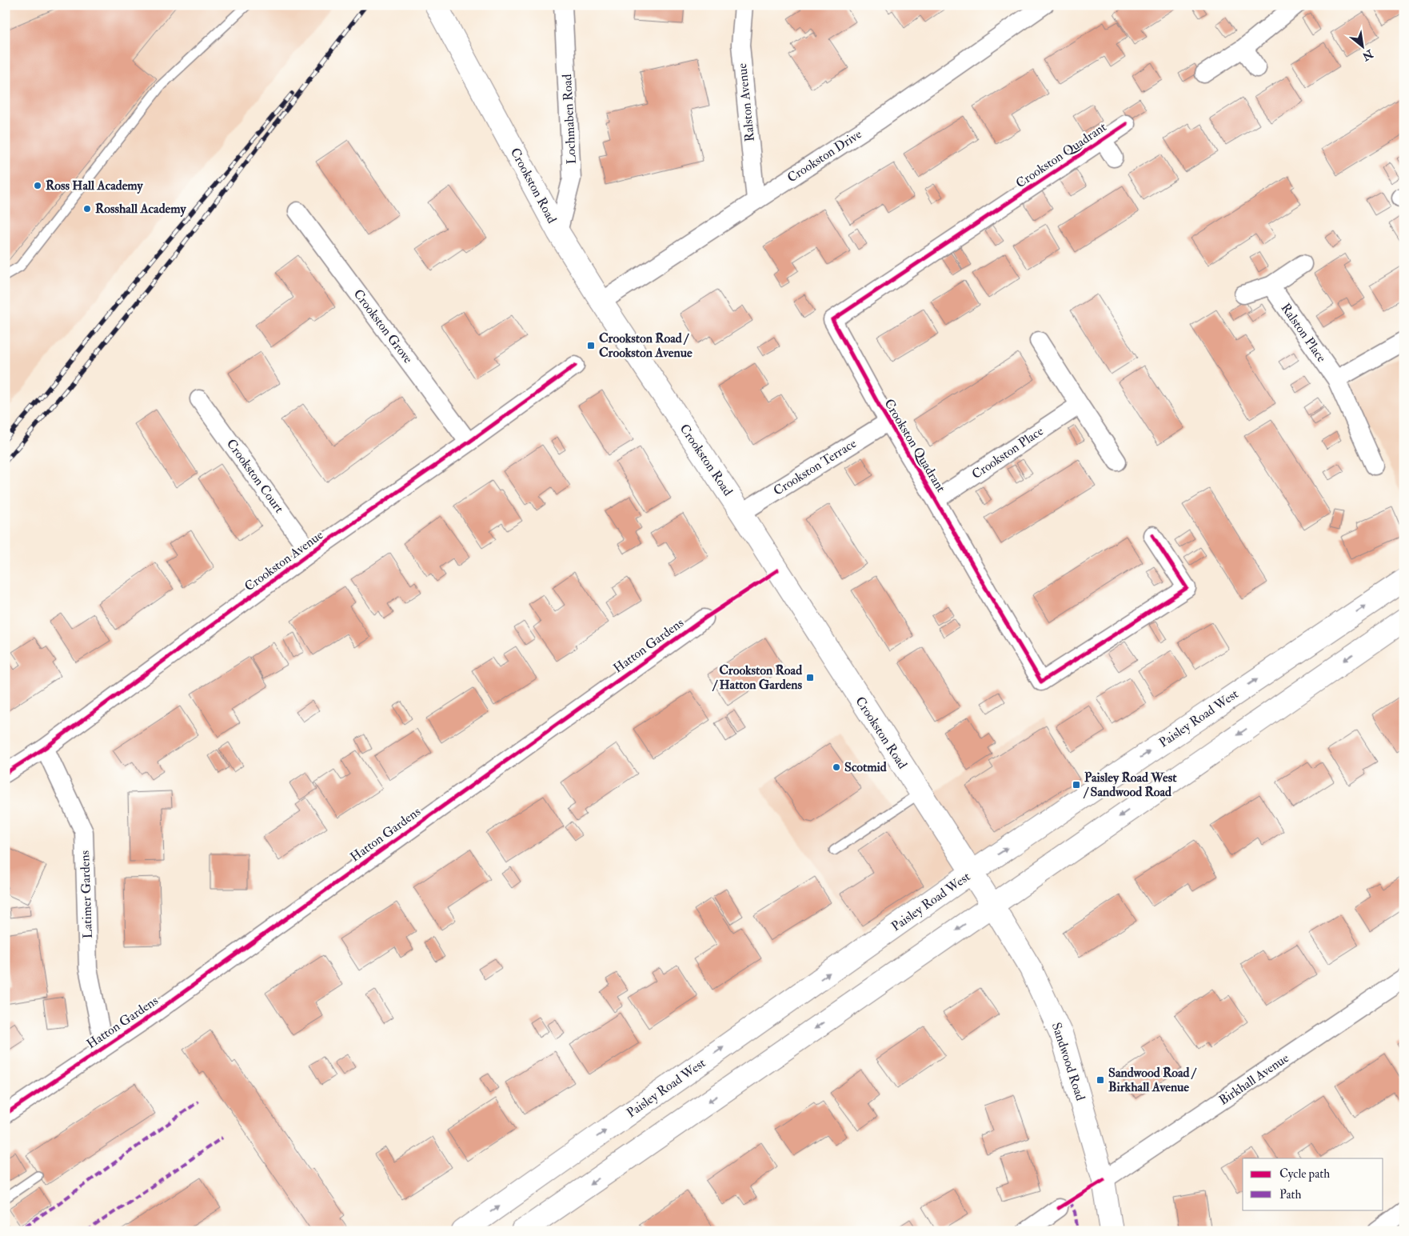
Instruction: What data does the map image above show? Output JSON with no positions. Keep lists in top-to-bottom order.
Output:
{
  "streets": {
    "main road": ["Crookston Road", "Paisley Road West", "Sandwood Road"],
    "street": [
      "Ralston Avenue",
      "Lochmaben Road",
      "Crookston Quadrant",
      "Crookston Drive",
      "Crookston Grove",
      "Ralston Place",
      "Crookston Place",
      "Crookston Terrace",
      "Crookston Court",
      "Crookston Avenue",
      "Hatton Gardens",
      "Latimer Gardens",
      "Birkhall Avenue"
    ]
  },
  "crossings": [
    ["Ralston Avenue", "Crookston Drive"],
    ["Lochmaben Road", "Crookston Road"],
    ["Crookston Quadrant", "Crookston Place"],
    ["Crookston Quadrant", "Crookston Terrace"],
    ["Crookston Drive", "Crookston Road"],
    ["Crookston Road", "Crookston Terrace"],
    ["Crookston Road", "Paisley Road West"],
    ["Crookston Road", "Sandwood Road"],
    ["Crookston Grove", "Crookston Avenue"],
    ["Crookston Court", "Crookston Avenue"],
    ["Crookston Avenue", "Latimer Gardens"],
    ["Hatton Gardens", "Latimer Gardens"],
    ["Sandwood Road", "Birkhall Avenue"]
  ],
  "places": {
    "other": ["Ross Hall Academy", "Rosshall Academy", "Scotmid"],
    "transit": [
      "Crookston Road / Crookston Avenue",
      "Crookston Road / Hatton Gardens",
      "Paisley Road West / Sandwood Road",
      "Sandwood Road / Birkhall Avenue"
    ]
  },
  "legend": ["Cycle path", "Path"],
  "north": "bottom right"
}
